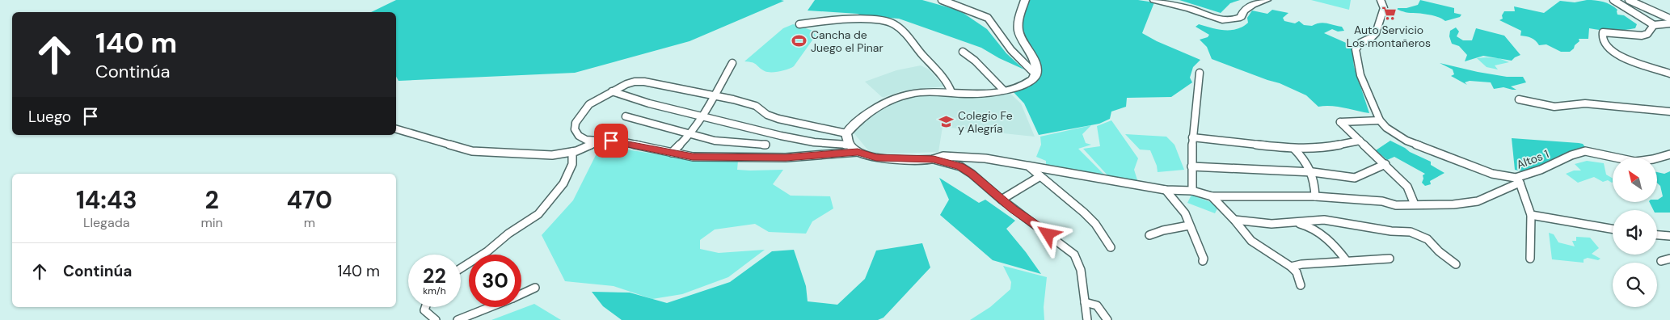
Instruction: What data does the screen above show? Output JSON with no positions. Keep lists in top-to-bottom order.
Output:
{
  "streets": {
    "street": ["Altos 1"]
  },
  "places": {
    "supermarket": ["Auto Servicio Los montañeros"],
    "sports": ["Cancha de Juego el Pinar"],
    "school or university": ["Colegio Fe y Alegría"]
  },
  "north": "top left",
  "page": {
    "turn": ["140 m", "Continúa"],
    "then": "Luego",
    "eta": [
      "14:43",
      "Llegada",
      "2",
      "min",
      "470",
      "m"
    ],
    "list": [
      {
        "name": "Continúa",
        "value": "140 m"
      }
    ],
    "speed": "22 km/h",
    "limit": "30"
  }
}
